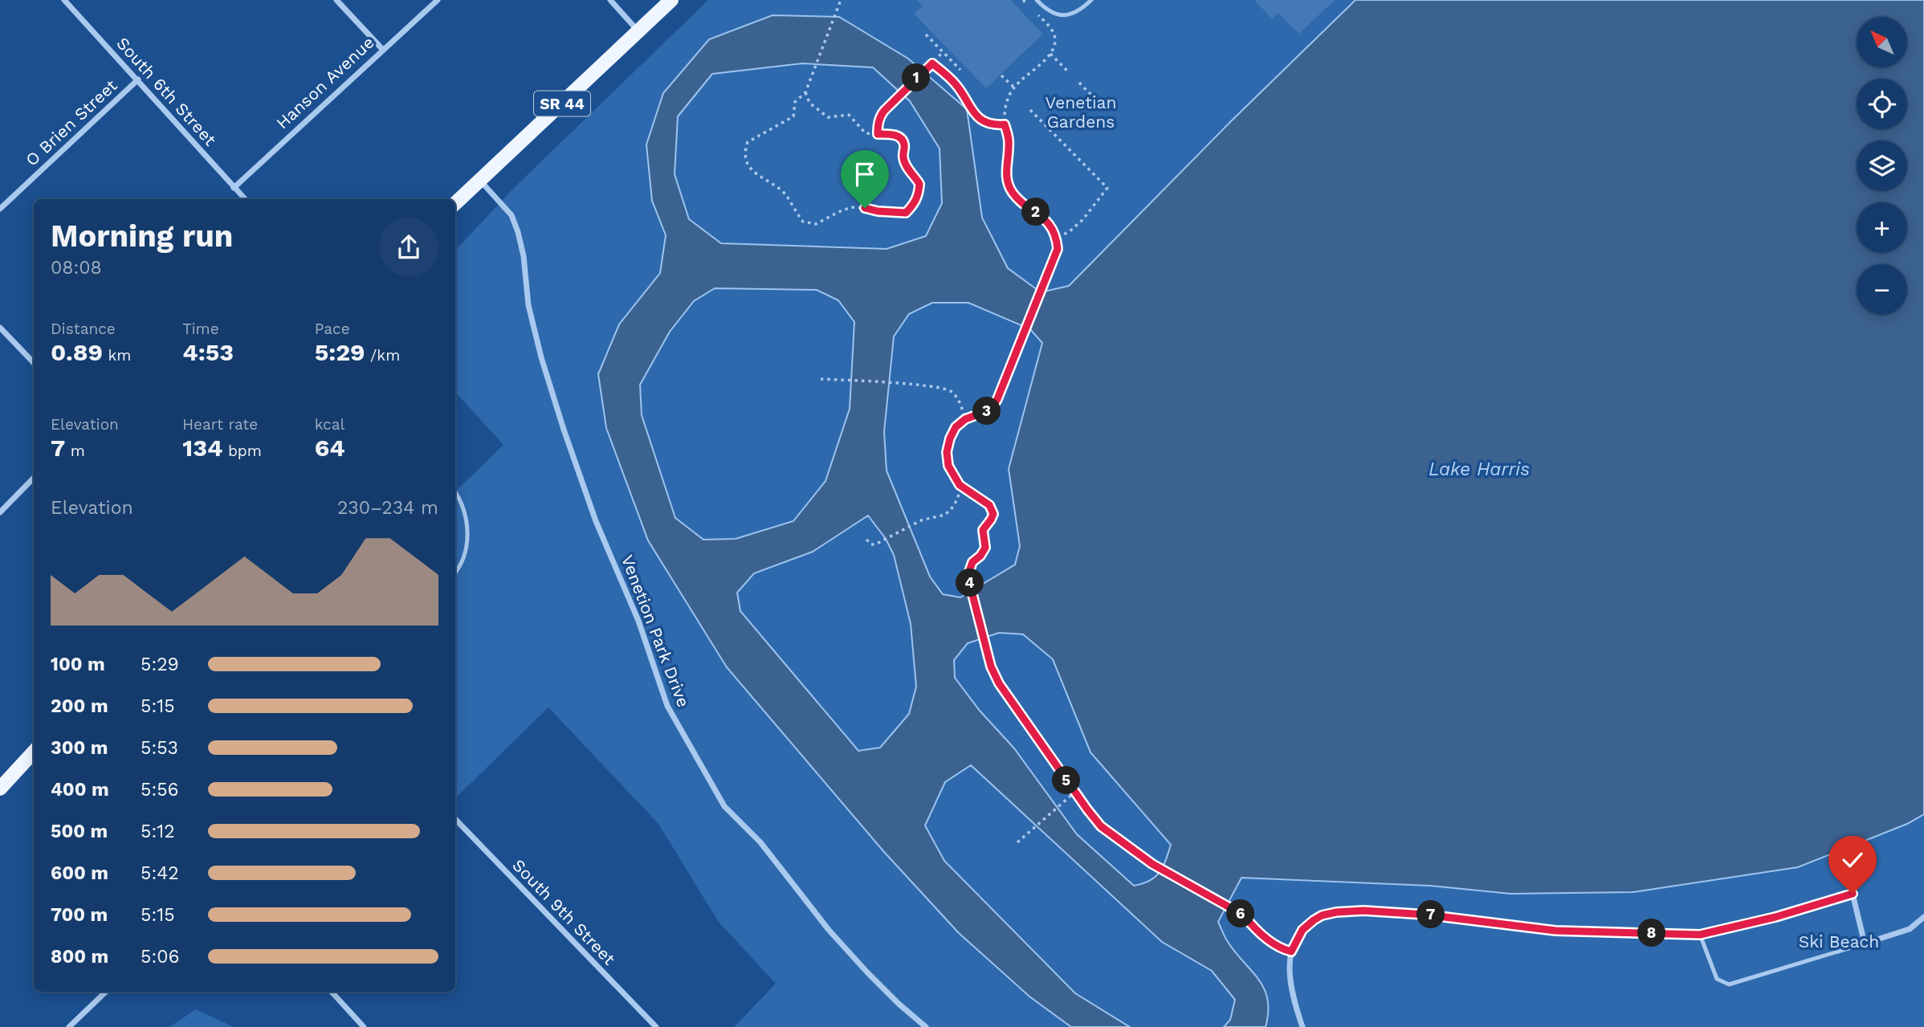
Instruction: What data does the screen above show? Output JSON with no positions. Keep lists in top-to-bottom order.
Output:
{
  "streets": {
    "main road": ["SR 44"],
    "street": [
      "Hanson Avenue",
      "South 6th Street",
      "O Brien Street",
      "Venetion Park Drive",
      "South 9th Street"
    ]
  },
  "crossings": [
    ["Hanson Avenue", "South 6th Street"],
    ["South 6th Street", "O Brien Street"],
    ["SR 44", "Venetion Park Drive"]
  ],
  "water": ["Lake Harris"],
  "parks": ["Venetian Gardens", "Ski Beach"],
  "north": "top left",
  "page": {
    "map_buttons": ["+", "−"],
    "pins": [
      "1",
      "2",
      "3",
      "4",
      "5",
      "6",
      "7",
      "8"
    ],
    "heading": ["Morning run", "08:08"],
    "stats": [
      ["Distance", "0.89 km"],
      ["Time", "4:53"],
      ["Pace", "5:29 /km"],
      ["Elevation", "7 m"],
      ["Heart rate", "134 bpm"],
      ["kcal", "64"]
    ],
    "chart": ["Elevation", "230–234 m"],
    "list": [
      {
        "name": "100 m",
        "note": "5:29"
      },
      {
        "name": "200 m",
        "note": "5:15"
      },
      {
        "name": "300 m",
        "note": "5:53"
      },
      {
        "name": "400 m",
        "note": "5:56"
      },
      {
        "name": "500 m",
        "note": "5:12"
      },
      {
        "name": "600 m",
        "note": "5:42"
      },
      {
        "name": "700 m",
        "note": "5:15"
      },
      {
        "name": "800 m",
        "note": "5:06"
      }
    ]
  }
}
